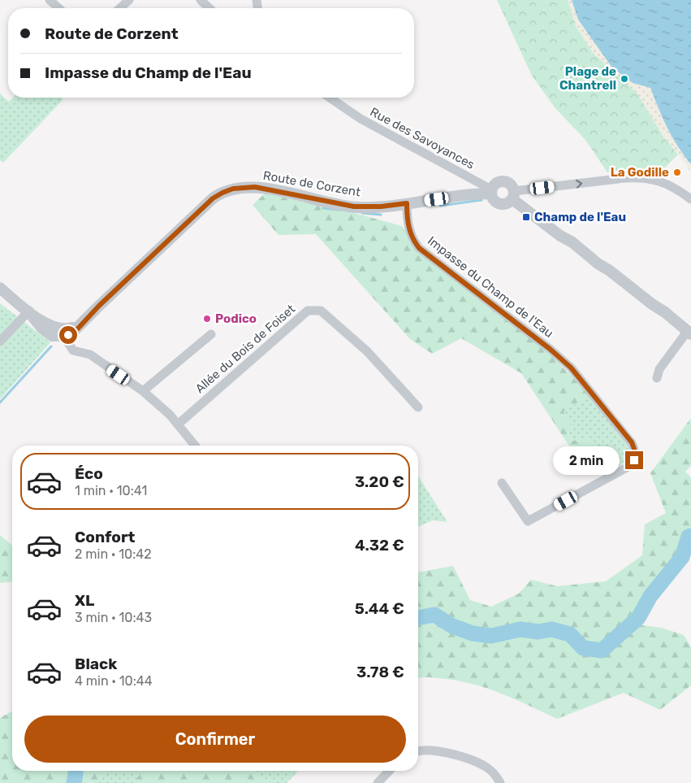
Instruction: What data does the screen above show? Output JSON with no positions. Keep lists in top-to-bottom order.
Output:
{
  "streets": {
    "street": [
      "Rue des Savoyances",
      "Route de Corzent",
      "Impasse du Champ de l'Eau",
      "Allée du Bois de Foiset"
    ]
  },
  "crossings": [
    ["Rue des Savoyances", "Route de Corzent"],
    ["Route de Corzent", "Impasse du Champ de l'Eau"]
  ],
  "places": {
    "other": ["Plage de Chantrell", "La Godille", "Podico"],
    "transit": ["Champ de l'Eau"]
  },
  "page": {
    "banner": ["Route de Corzent", "Impasse du Champ de l'Eau"],
    "bubble": "2 min",
    "list": [
      {
        "name": "Éco",
        "note": "1 min · 10:41",
        "value": "3.20 €"
      },
      {
        "name": "Confort",
        "note": "2 min · 10:42",
        "value": "4.32 €"
      },
      {
        "name": "XL",
        "note": "3 min · 10:43",
        "value": "5.44 €"
      },
      {
        "name": "Black",
        "note": "4 min · 10:44",
        "value": "3.78 €"
      }
    ],
    "buttons": "Confirmer"
  }
}
